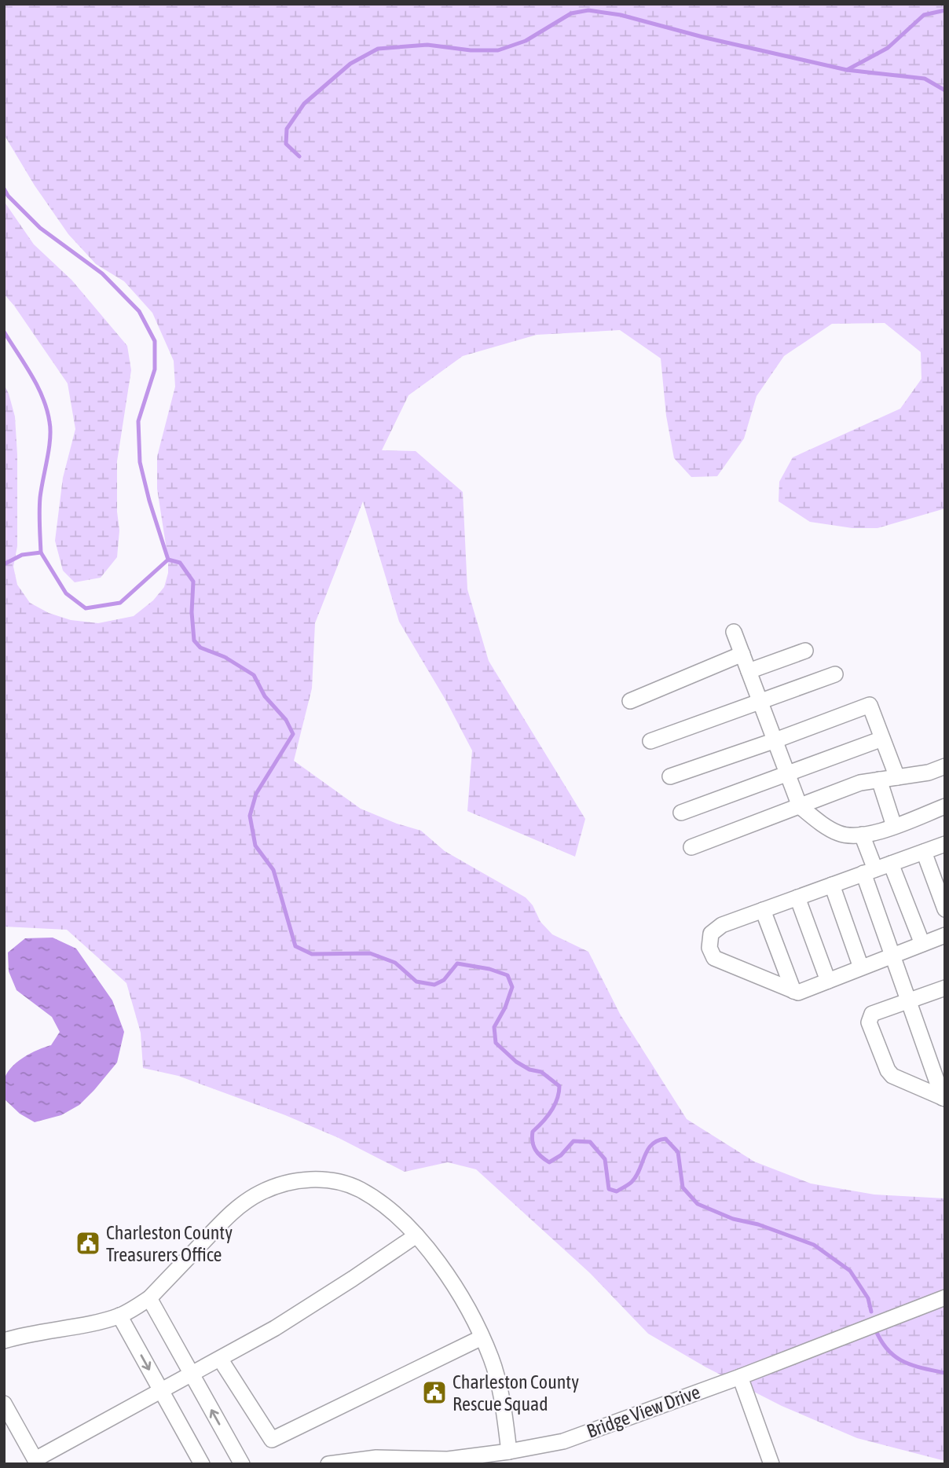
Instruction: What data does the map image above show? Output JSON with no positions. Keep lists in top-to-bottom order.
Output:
{
  "streets": {
    "street": ["Bridge View Drive"]
  },
  "places": {
    "public building": ["Charleston County Treasurers Office", "Charleston County Rescue Squad"]
  }
}
